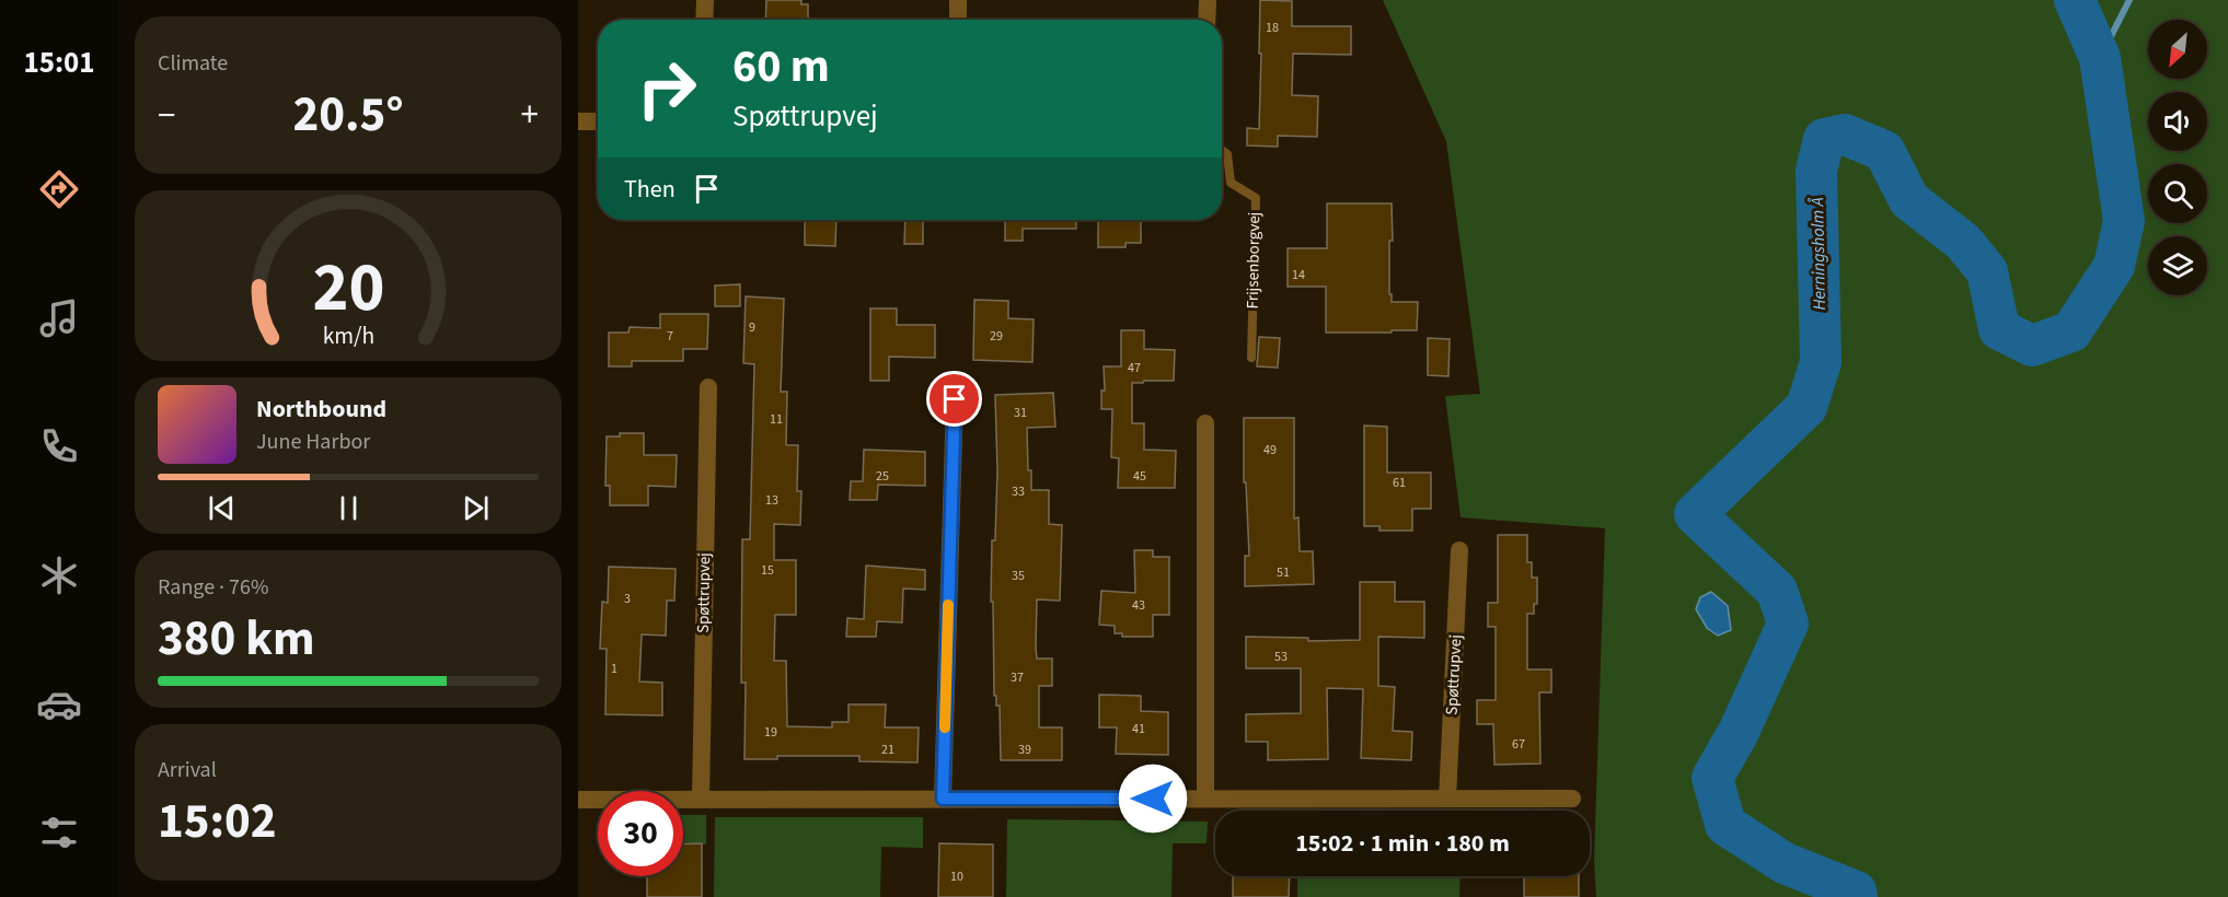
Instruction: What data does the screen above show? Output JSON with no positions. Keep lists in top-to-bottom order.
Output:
{
  "streets": {
    "street": ["Spøttrupvej"],
    "lane": ["Frijsenborgvej"]
  },
  "water": ["Herningsholm Å"],
  "house_numbers": [
    "18",
    "14",
    "9",
    "7",
    "29",
    "47",
    "31",
    "11",
    "49",
    "25",
    "45",
    "61",
    "33",
    "13",
    "15",
    "51",
    "35",
    "3",
    "43",
    "53",
    "1",
    "37",
    "41",
    "19",
    "67",
    "21",
    "39",
    "10"
  ],
  "north": "bottom left",
  "page": {
    "tabs": "15:01",
    "tile": [
      "Climate",
      ["Range · 76%", "380 km"],
      ["Arrival", "15:02"]
    ],
    "turn": ["60 m", "Spøttrupvej"],
    "heat": ["−", "20.5°", "+"],
    "then": "Then",
    "song": ["Northbound", "June Harbor"],
    "limit": "30",
    "trip": "15:02 · 1 min · 180 m",
    "gauge": ["20", "km/h"]
  }
}
